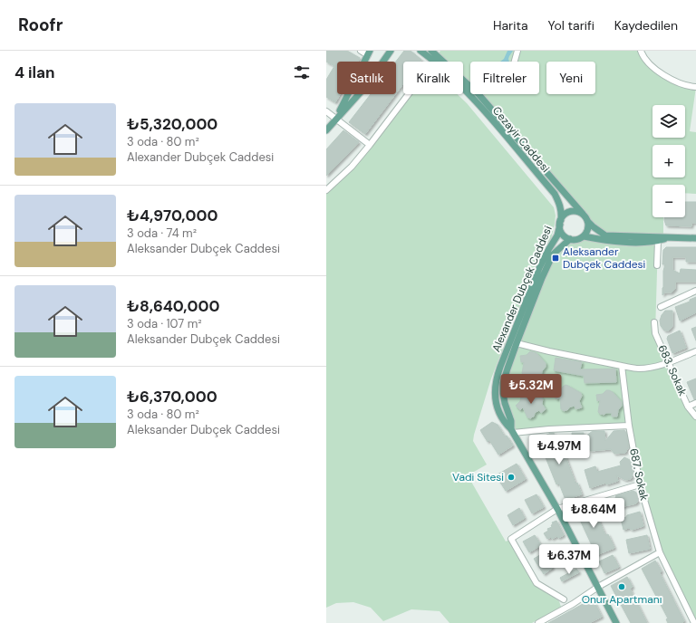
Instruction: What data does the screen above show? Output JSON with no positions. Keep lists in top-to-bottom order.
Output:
{
  "streets": {
    "main road": ["Cezayir Caddesi", "Alexander Dubçek Caddesi"],
    "street": ["683. Sokak", "687. Sokak"]
  },
  "crossings": [
    ["Cezayir Caddesi", "Alexander Dubçek Caddesi"]
  ],
  "places": {
    "transit": ["Aleksander Dubçek Caddesi"],
    "other": ["Vadi Sitesi", "Onur Apartmanı"]
  },
  "page": {
    "header": "Roofr",
    "nav": ["Harita", "Yol tarifi", "Kaydedilen"],
    "heading": "4 ilan",
    "chip": [
      "Satılık",
      "Kiralık",
      "Filtreler",
      "Yeni"
    ],
    "list": [
      {
        "name": "₺5,320,000",
        "note": "3 oda · 80 m² · Alexander Dubçek Caddesi"
      },
      {
        "name": "₺4,970,000",
        "note": "3 oda · 74 m² · Aleksander Dubçek Caddesi"
      },
      {
        "name": "₺8,640,000",
        "note": "3 oda · 107 m² · Aleksander Dubçek Caddesi"
      },
      {
        "name": "₺6,370,000",
        "note": "3 oda · 80 m² · Aleksander Dubçek Caddesi"
      }
    ],
    "map_buttons": ["+", "−"],
    "price": [
      "₺5.32M",
      "₺4.97M",
      "₺8.64M",
      "₺6.37M"
    ]
  }
}
